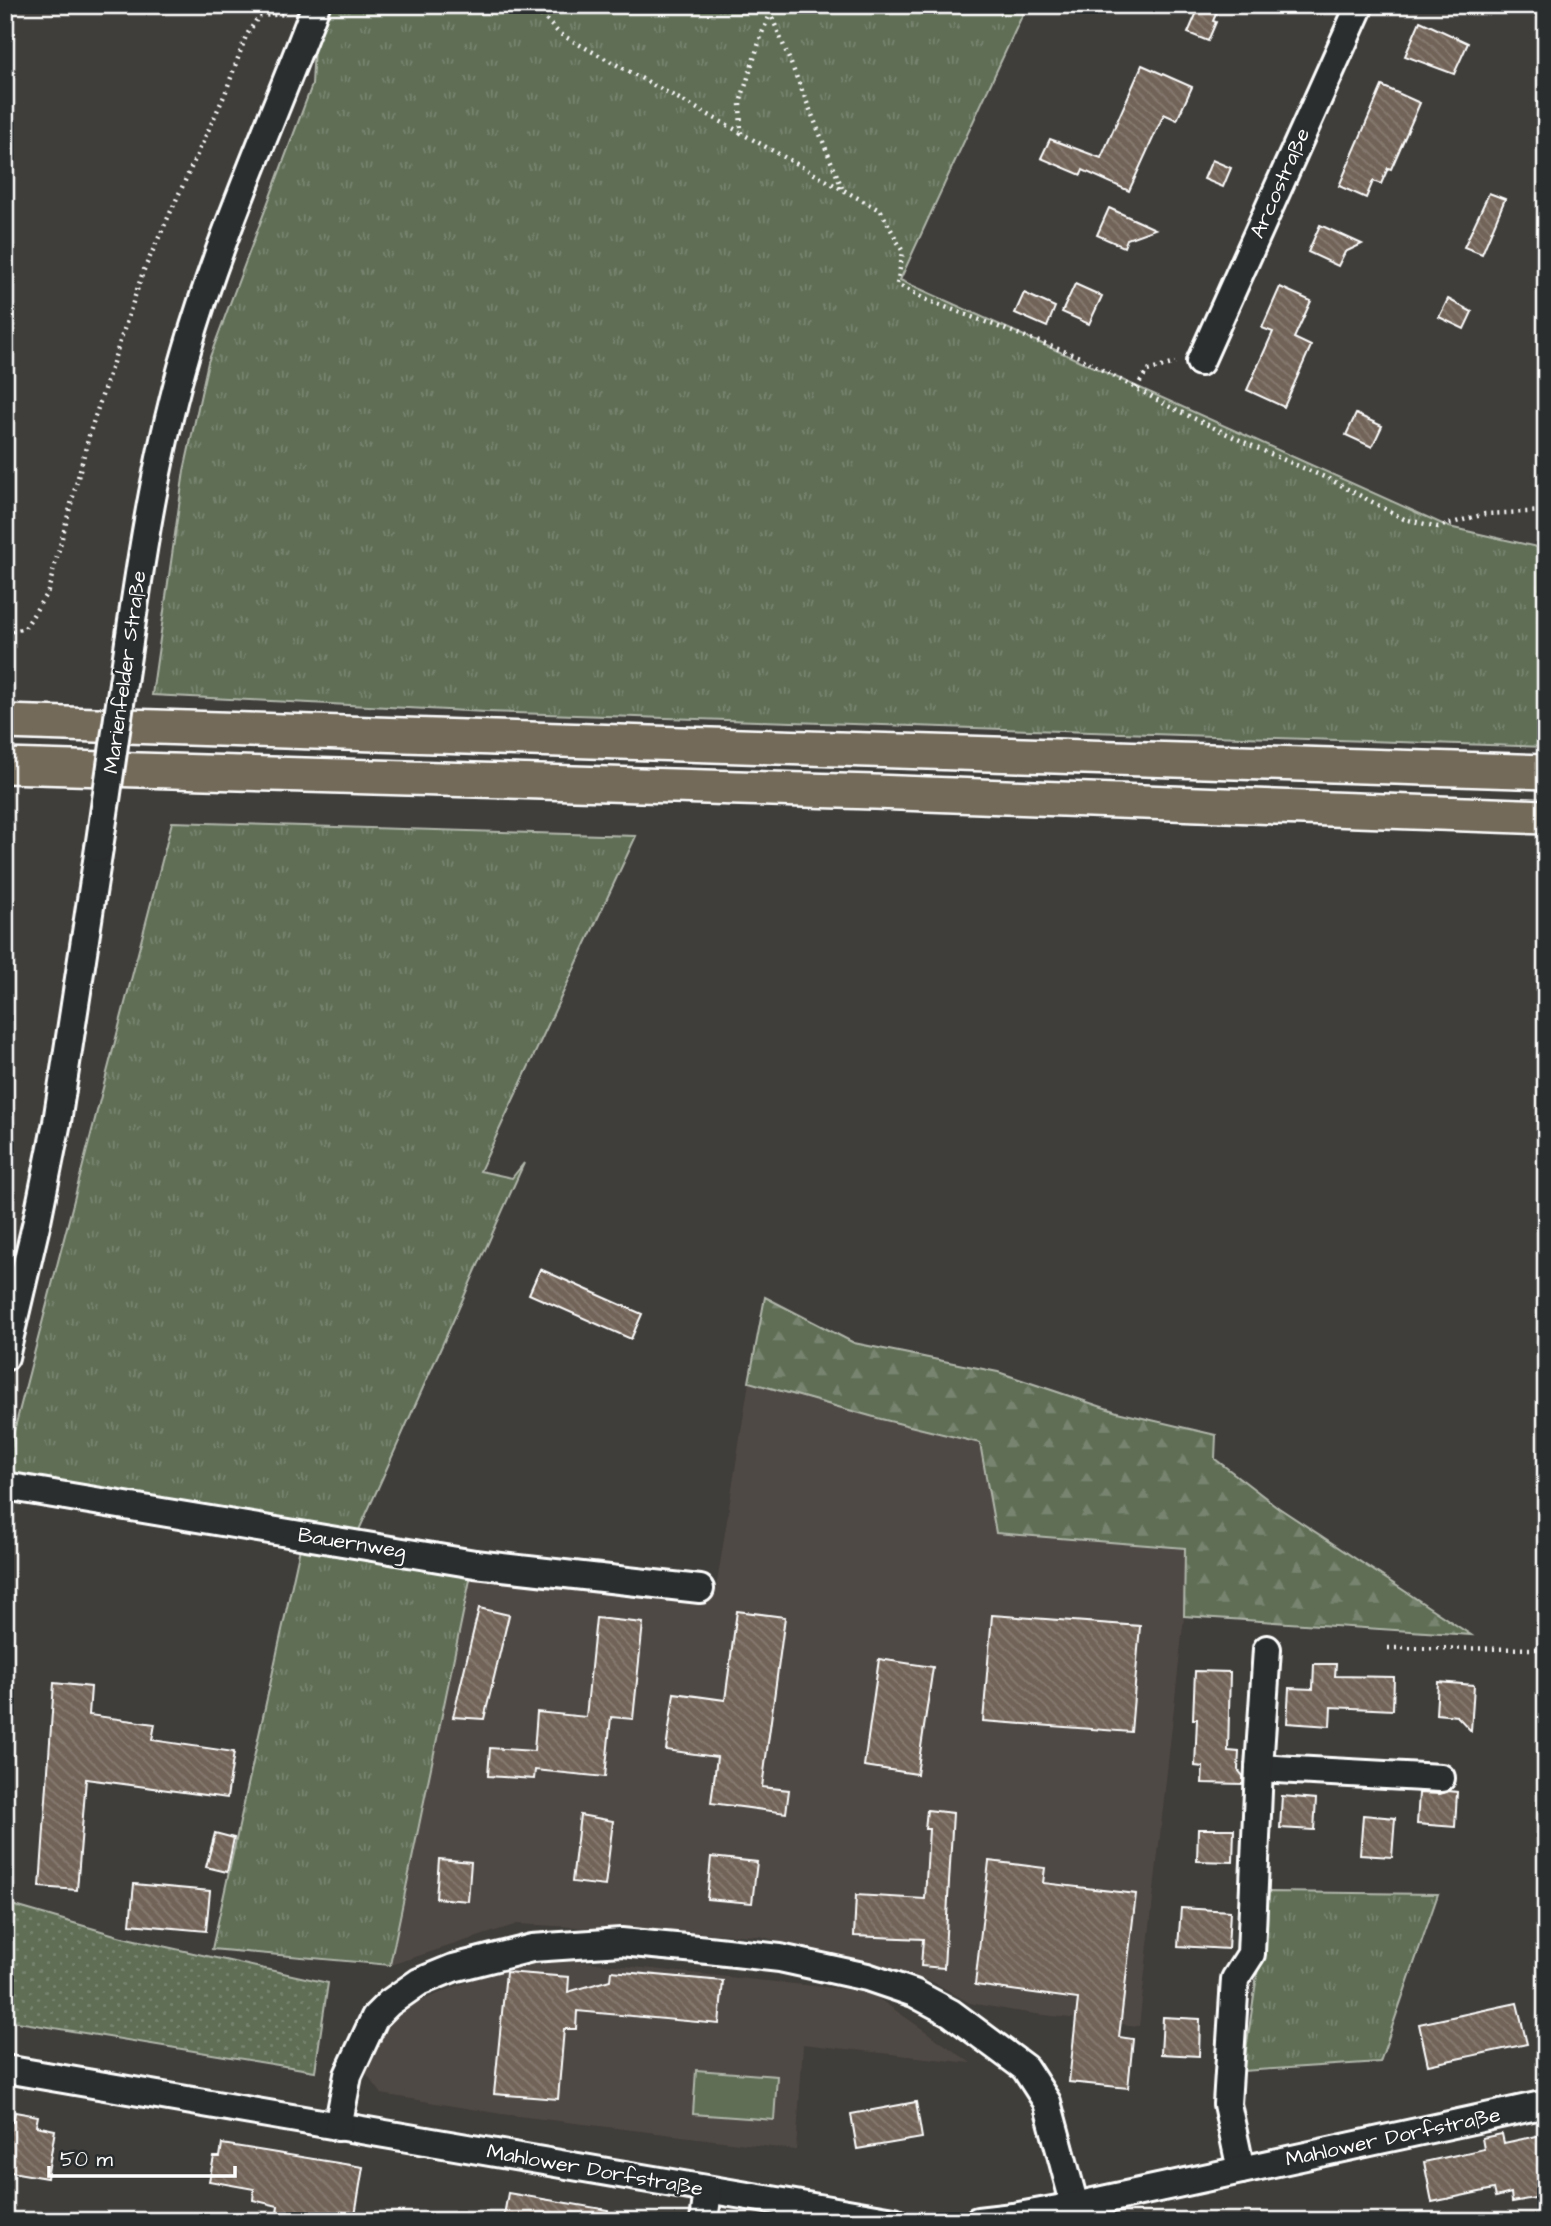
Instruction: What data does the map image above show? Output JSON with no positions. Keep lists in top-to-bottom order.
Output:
{
  "streets": {
    "street": [
      "Arcostraße",
      "Marienfelder Straße",
      "Bauernweg",
      "Mahlower Dorfstraße"
    ]
  },
  "scale_bar": "50 m"
}
